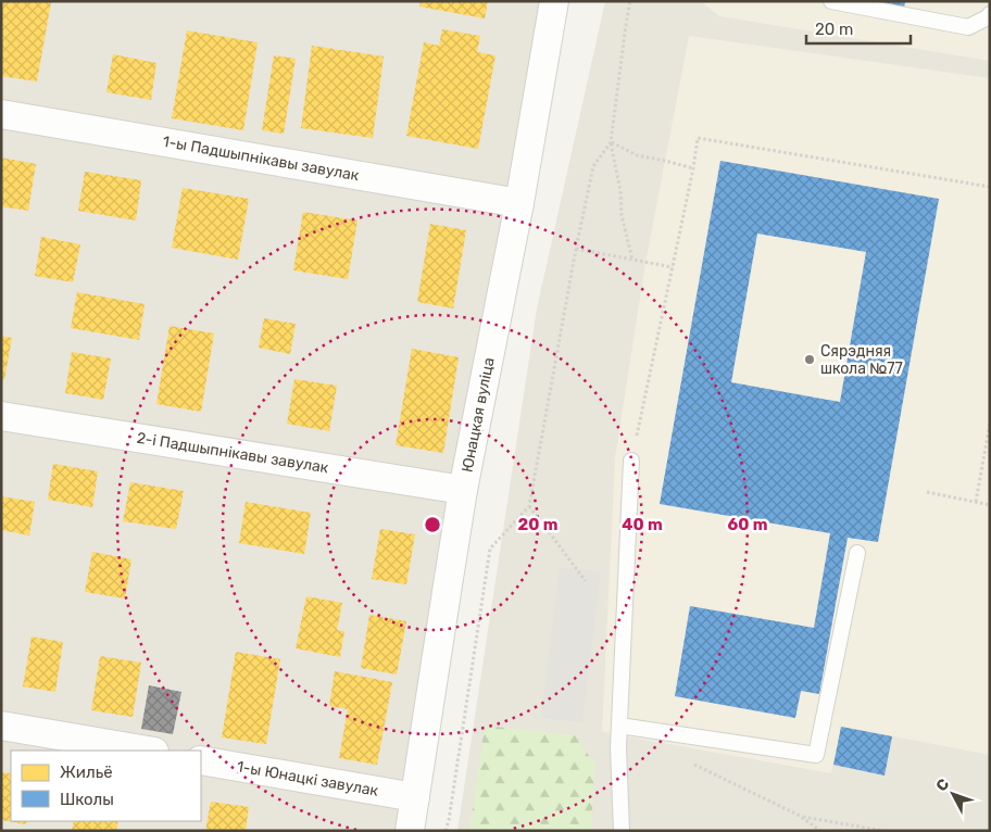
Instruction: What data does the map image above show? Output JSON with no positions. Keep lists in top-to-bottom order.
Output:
{
  "streets": {
    "street": [
      "1-ы Падшыпнікавы завулак",
      "Юнацкая вуліца",
      "2-і Падшыпнікавы завулак",
      "1-ы Юнацкі завулак"
    ]
  },
  "crossings": [
    ["1-ы Падшыпнікавы завулак", "Юнацкая вуліца"],
    ["Юнацкая вуліца", "2-і Падшыпнікавы завулак"],
    ["Юнацкая вуліца", "1-ы Юнацкі завулак"]
  ],
  "places": ["Сярэдняя школа №77"],
  "legend": ["Жильё", "Школы"],
  "scale_bar": "20 m",
  "north": "top left",
  "rings": ["20 m", "40 m", "60 m"]
}
